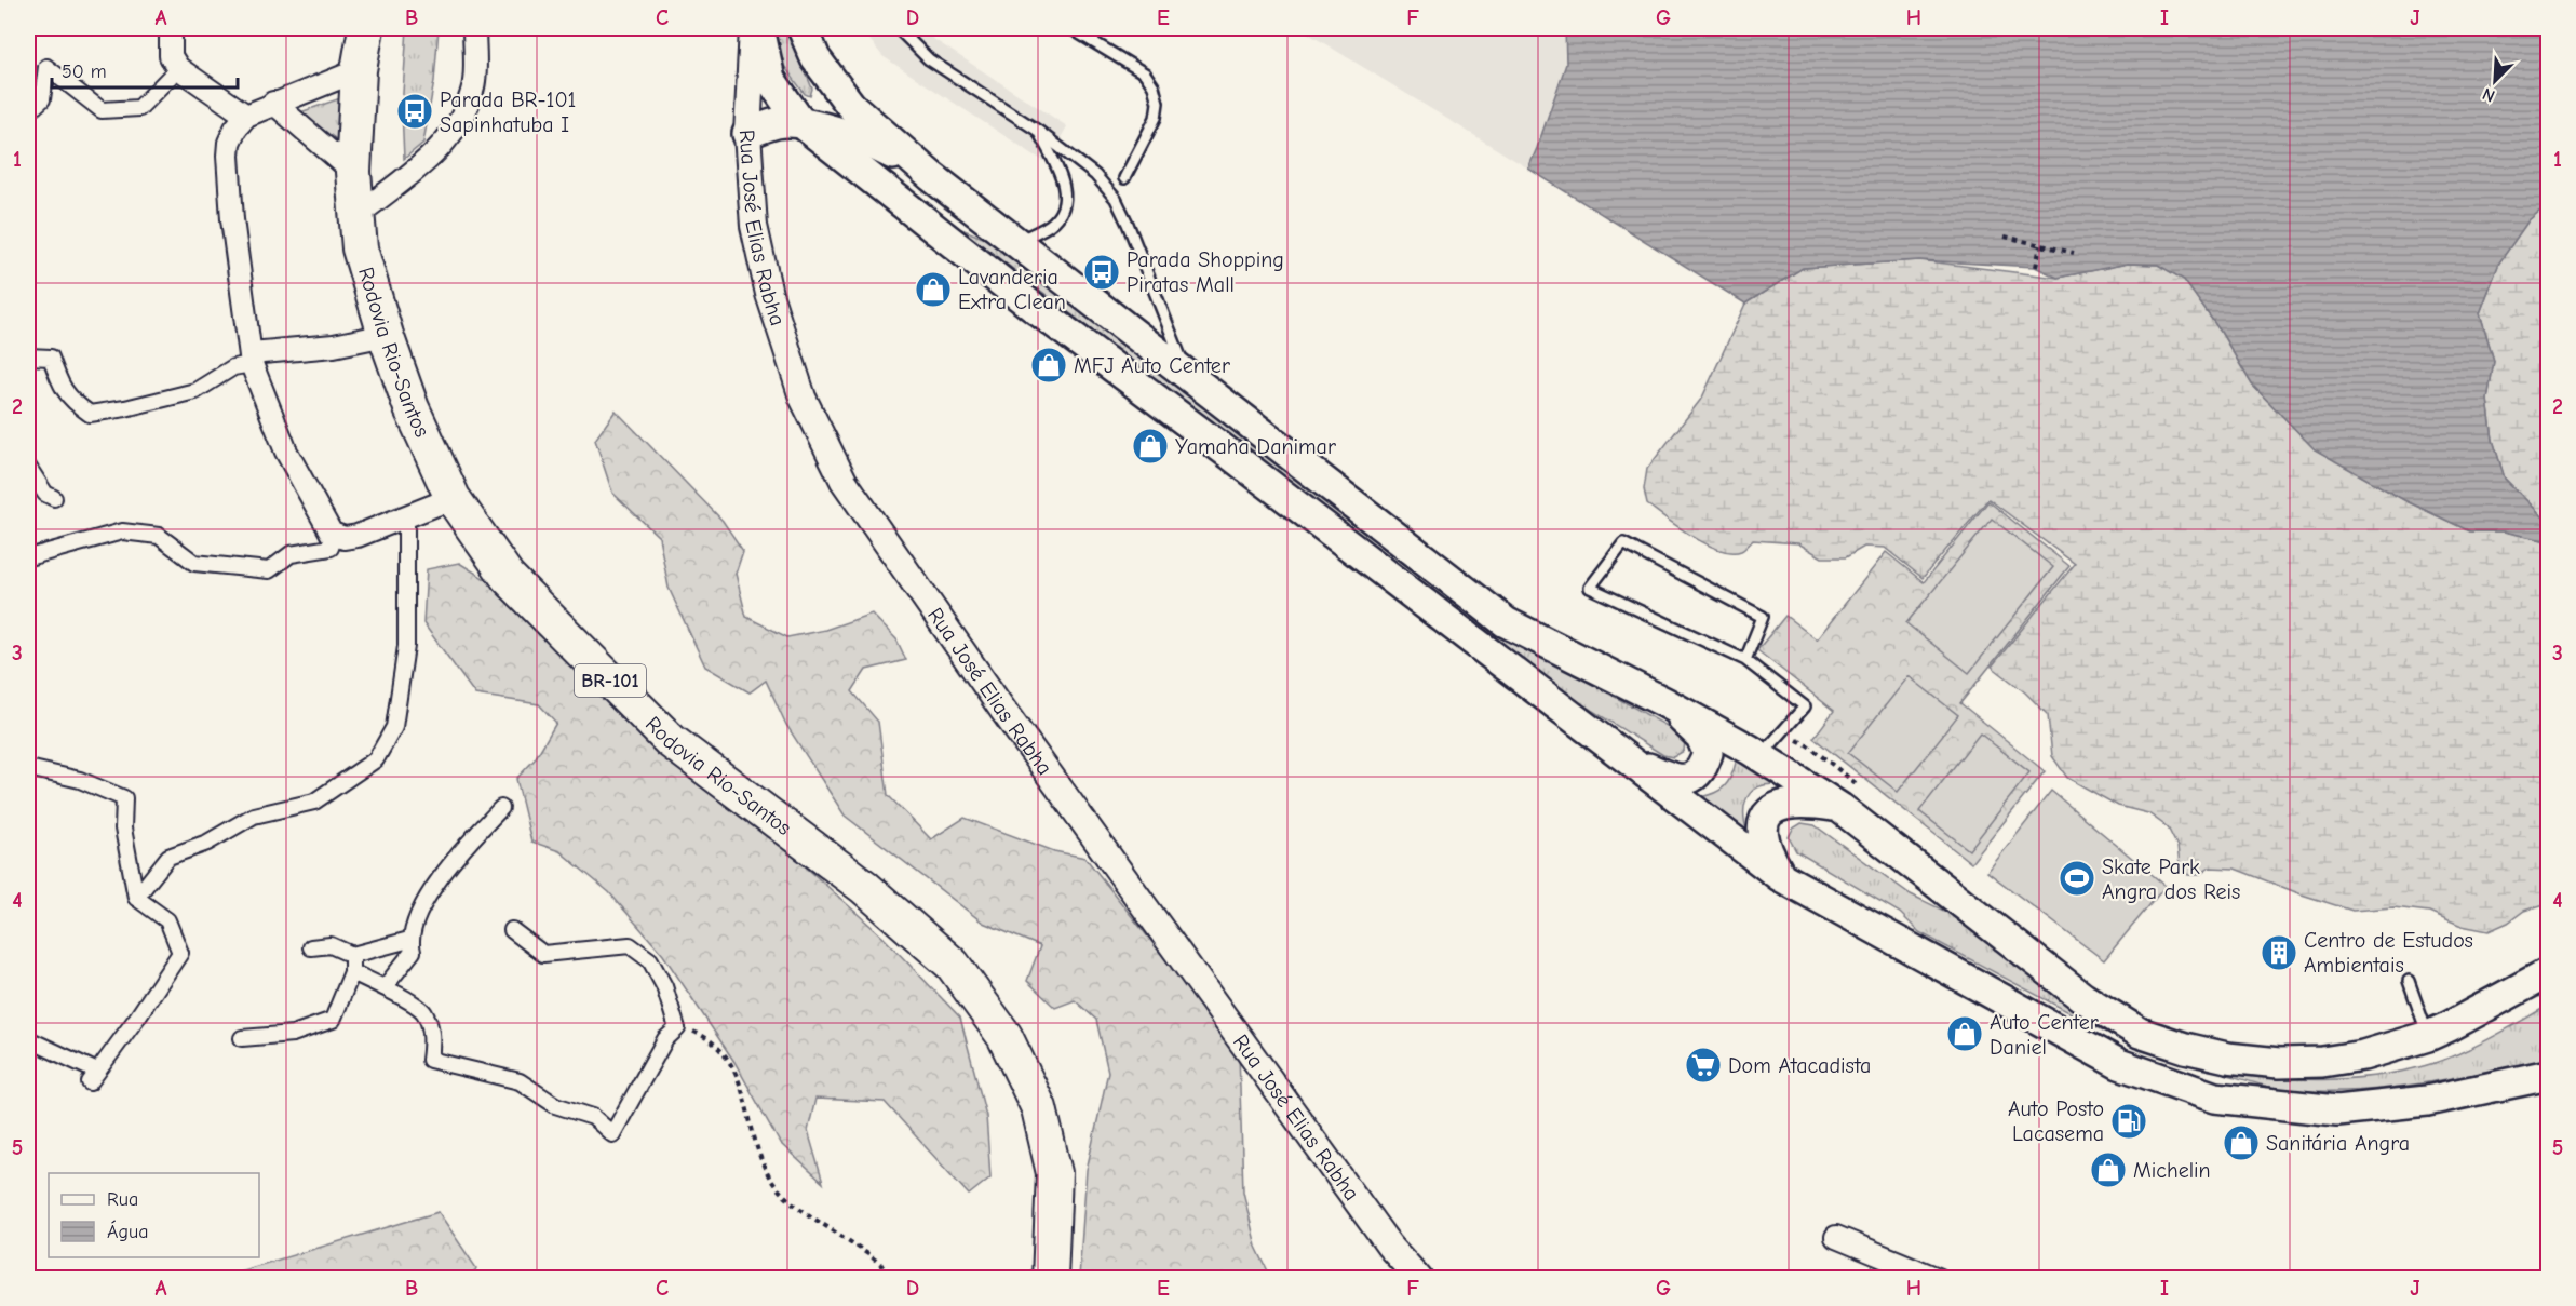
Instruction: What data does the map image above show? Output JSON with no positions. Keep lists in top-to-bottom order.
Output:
{
  "streets": {
    "highway": ["Rodovia Rio-Santos", "BR-101"],
    "street": ["Rua José Elias Rabha"]
  },
  "places": {
    "bus stop": ["Parada BR-101 Sapinhatuba I", "Parada Shopping Piratas Mall"],
    "shop": [
      "Lavanderia Extra Clean",
      "MFJ Auto Center",
      "Yamaha Danimar",
      "Auto Center Daniel",
      "Sanitária Angra",
      "Michelin"
    ],
    "sports": ["Skate Park Angra dos Reis"],
    "building": ["Centro de Estudos Ambientais"],
    "supermarket": ["Dom Atacadista"],
    "fuel station": ["Auto Posto Lacasema"]
  },
  "legend": ["Rua", "Água"],
  "scale_bar": "50 m",
  "north": "bottom left",
  "grid": {
    "columns": [
      "A",
      "B",
      "C",
      "D",
      "E",
      "F",
      "G",
      "H",
      "I",
      "J"
    ],
    "rows": [
      "1",
      "2",
      "3",
      "4",
      "5"
    ]
  }
}
